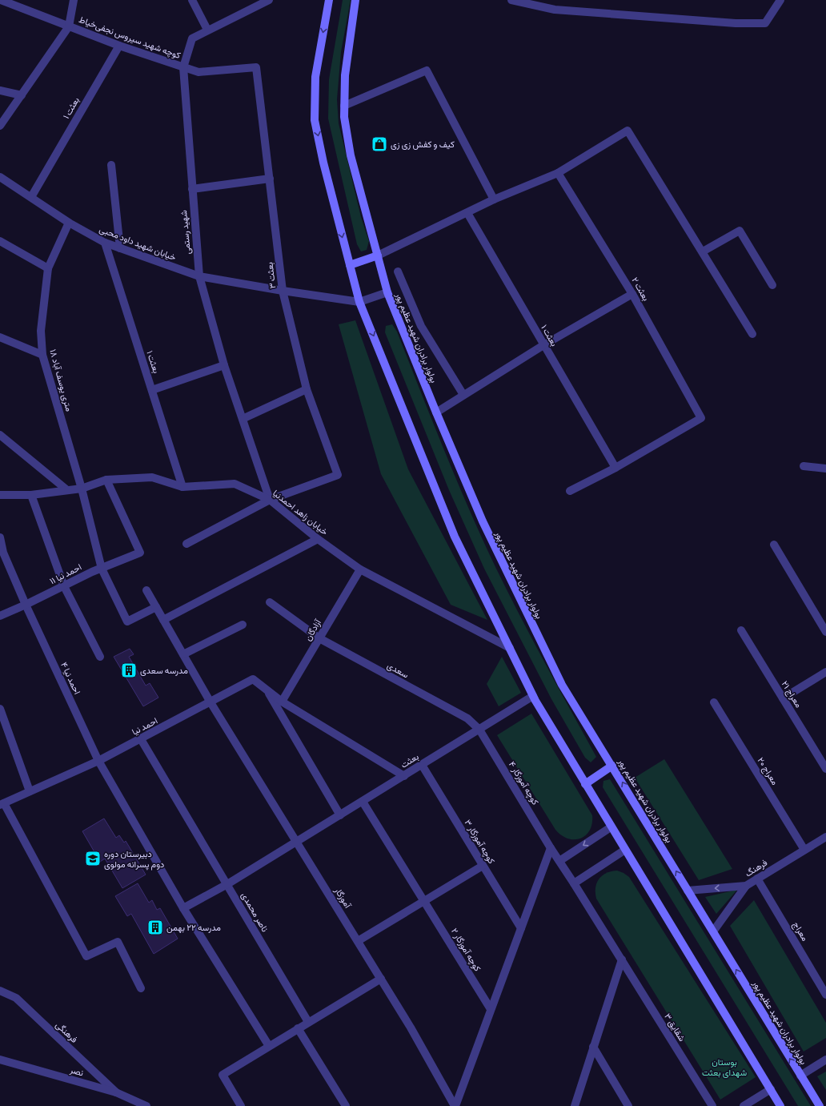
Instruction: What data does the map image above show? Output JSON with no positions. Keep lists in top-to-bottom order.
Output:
{
  "streets": {
    "main road": ["بولوار برادران شهید عظیم‌ پور"],
    "street": [
      "کوچه شهید سیروس نجفی‌خیاط",
      "بعثت ۱",
      "شهید رستمی",
      "خیابان شهید داود محبی",
      "بعثت ۳",
      "بعثت ۲",
      "۱۸ متری یوسف آباد",
      "خیابان زاهد احمدنیا",
      "احمد نیا ۱۱",
      "آزادگان",
      "سعدی",
      "احمد نیا ۴",
      "معراج ۲۱",
      "احمد نیا",
      "بعثت",
      "معراج ۲۰",
      "کوچه آموزگار ۴",
      "کوچه آموزگار ۳",
      "فرهنگ",
      "آموزگار",
      "ناصر محمدی",
      "معراج",
      "کوچه آموزگار ۲",
      "شقایق ۳",
      "فرهنگی",
      "نصر"
    ]
  },
  "crossings": [
    ["کوچه شهید سیروس نجفی‌خیاط", "بعثت ۱"],
    ["کوچه شهید سیروس نجفی‌خیاط", "شهید رستمی"],
    ["کوچه شهید سیروس نجفی‌خیاط", "بعثت ۳"],
    ["بعثت ۱", "خیابان شهید داود محبی"],
    ["بعثت ۱", "بعثت ۲"],
    ["بعثت ۱", "خیابان زاهد احمدنیا"],
    ["شهید رستمی", "خیابان شهید داود محبی"],
    ["شهید رستمی", "بعثت ۳"],
    ["شهید رستمی", "خیابان زاهد احمدنیا"],
    ["خیابان شهید داود محبی", "بعثت ۳"],
    ["خیابان شهید داود محبی", "۱۸ متری یوسف آباد"],
    ["بعثت ۳", "خیابان زاهد احمدنیا"],
    ["بولوار برادران شهید عظیم‌ پور", "فرهنگ"],
    ["۱۸ متری یوسف آباد", "خیابان زاهد احمدنیا"],
    ["۱۸ متری یوسف آباد", "احمد نیا ۱۱"],
    ["خیابان زاهد احمدنیا", "احمد نیا ۱۱"],
    ["خیابان زاهد احمدنیا", "آزادگان"],
    ["احمد نیا ۱۱", "احمد نیا ۴"],
    ["آزادگان", "سعدی"],
    ["سعدی", "بعثت"],
    ["سعدی", "کوچه آموزگار ۴"],
    ["احمد نیا ۴", "احمد نیا"],
    ["احمد نیا ۴", "بعثت"],
    ["احمد نیا", "آموزگار"],
    ["احمد نیا", "ناصر محمدی"],
    ["بعثت", "کوچه آموزگار ۴"],
    ["بعثت", "کوچه آموزگار ۳"],
    ["بعثت", "آموزگار"],
    ["بعثت", "ناصر محمدی"],
    ["بعثت", "کوچه آموزگار ۲"],
    ["معراج ۲۰", "فرهنگ"],
    ["کوچه آموزگار ۴", "آموزگار"],
    ["کوچه آموزگار ۴", "شقایق ۳"],
    ["کوچه آموزگار ۳", "آموزگار"],
    ["فرهنگ", "معراج"],
    ["آموزگار", "کوچه آموزگار ۲"],
    ["فرهنگی", "نصر"]
  ],
  "one_way": ["فرهنگ"],
  "parks": ["بوستان شهدای بعثت"],
  "places": {
    "shop": ["کیف و کفش زی زی"],
    "building": ["مدرسه سعدی", "مدرسه ۲۲ بهمن"],
    "school or university": ["دبیرستان دوره دوم پسرانه مولوی"]
  }
}
